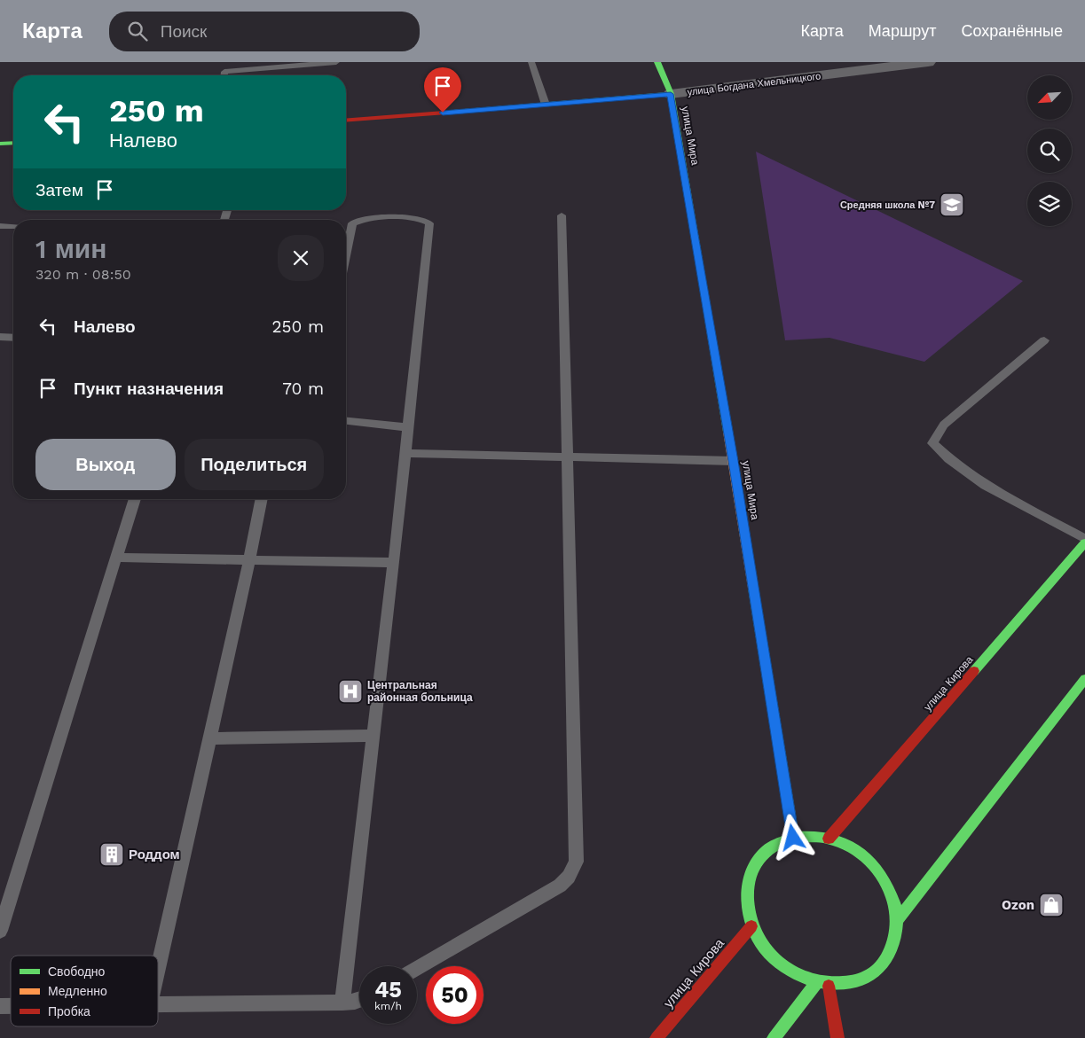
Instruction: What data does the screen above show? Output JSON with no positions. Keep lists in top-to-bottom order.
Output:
{
  "streets": {
    "main road": ["улица Богдана Хмельницкого", "улица Мира", "улица Кирова"]
  },
  "crossings": [
    ["улица Богдана Хмельницкого", "улица Мира"],
    ["улица Мира", "улица Кирова"]
  ],
  "places": {
    "school or university": ["Средняя школа №7"],
    "hospital": ["Центральная районная больница"],
    "building": ["Роддом"],
    "shop": ["Ozon"]
  },
  "legend": ["Свободно", "Медленно", "Пробка"],
  "north": "bottom left",
  "page": {
    "header": "Карта",
    "search": "Поиск",
    "nav": ["Карта", "Маршрут", "Сохранённые"],
    "turn": ["250 m", "Налево"],
    "then": "Затем",
    "heading": ["1 мин", "320 m · 08:50"],
    "list": [
      {
        "name": "Налево",
        "value": "250 m"
      },
      {
        "name": "Пункт назначения",
        "value": "70 m"
      }
    ],
    "buttons": ["Выход", "Поделиться"],
    "speed": "45 km/h",
    "limit": "50"
  }
}
